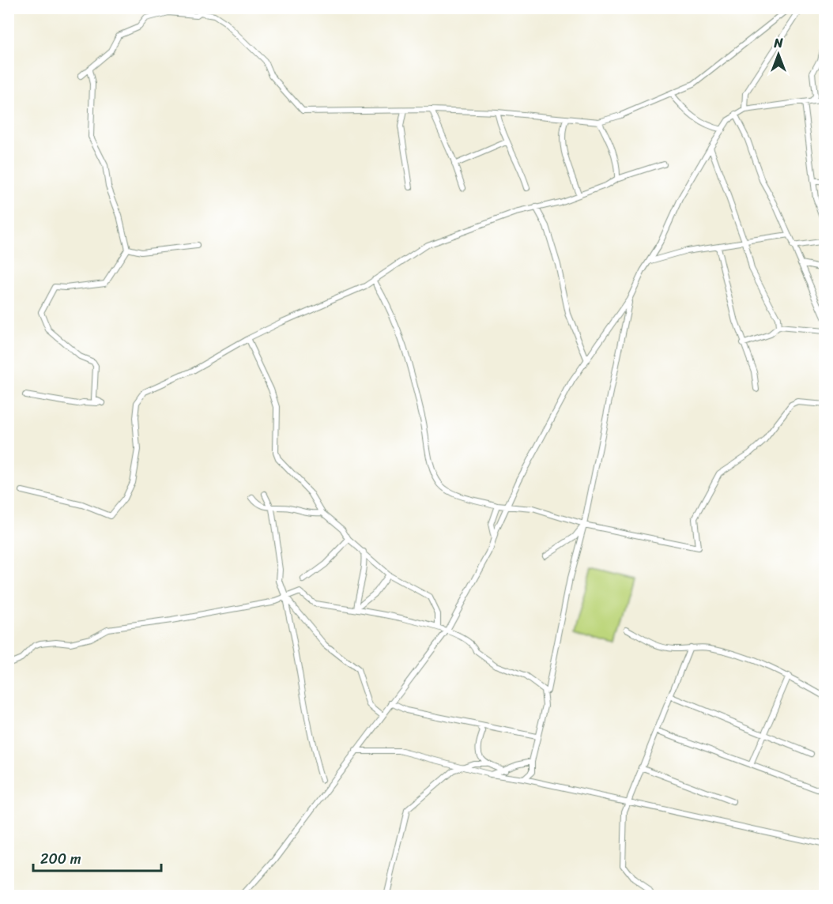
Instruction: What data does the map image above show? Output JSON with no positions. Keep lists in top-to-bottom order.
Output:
{
  "scale_bar": "200 m",
  "north": "top"
}
